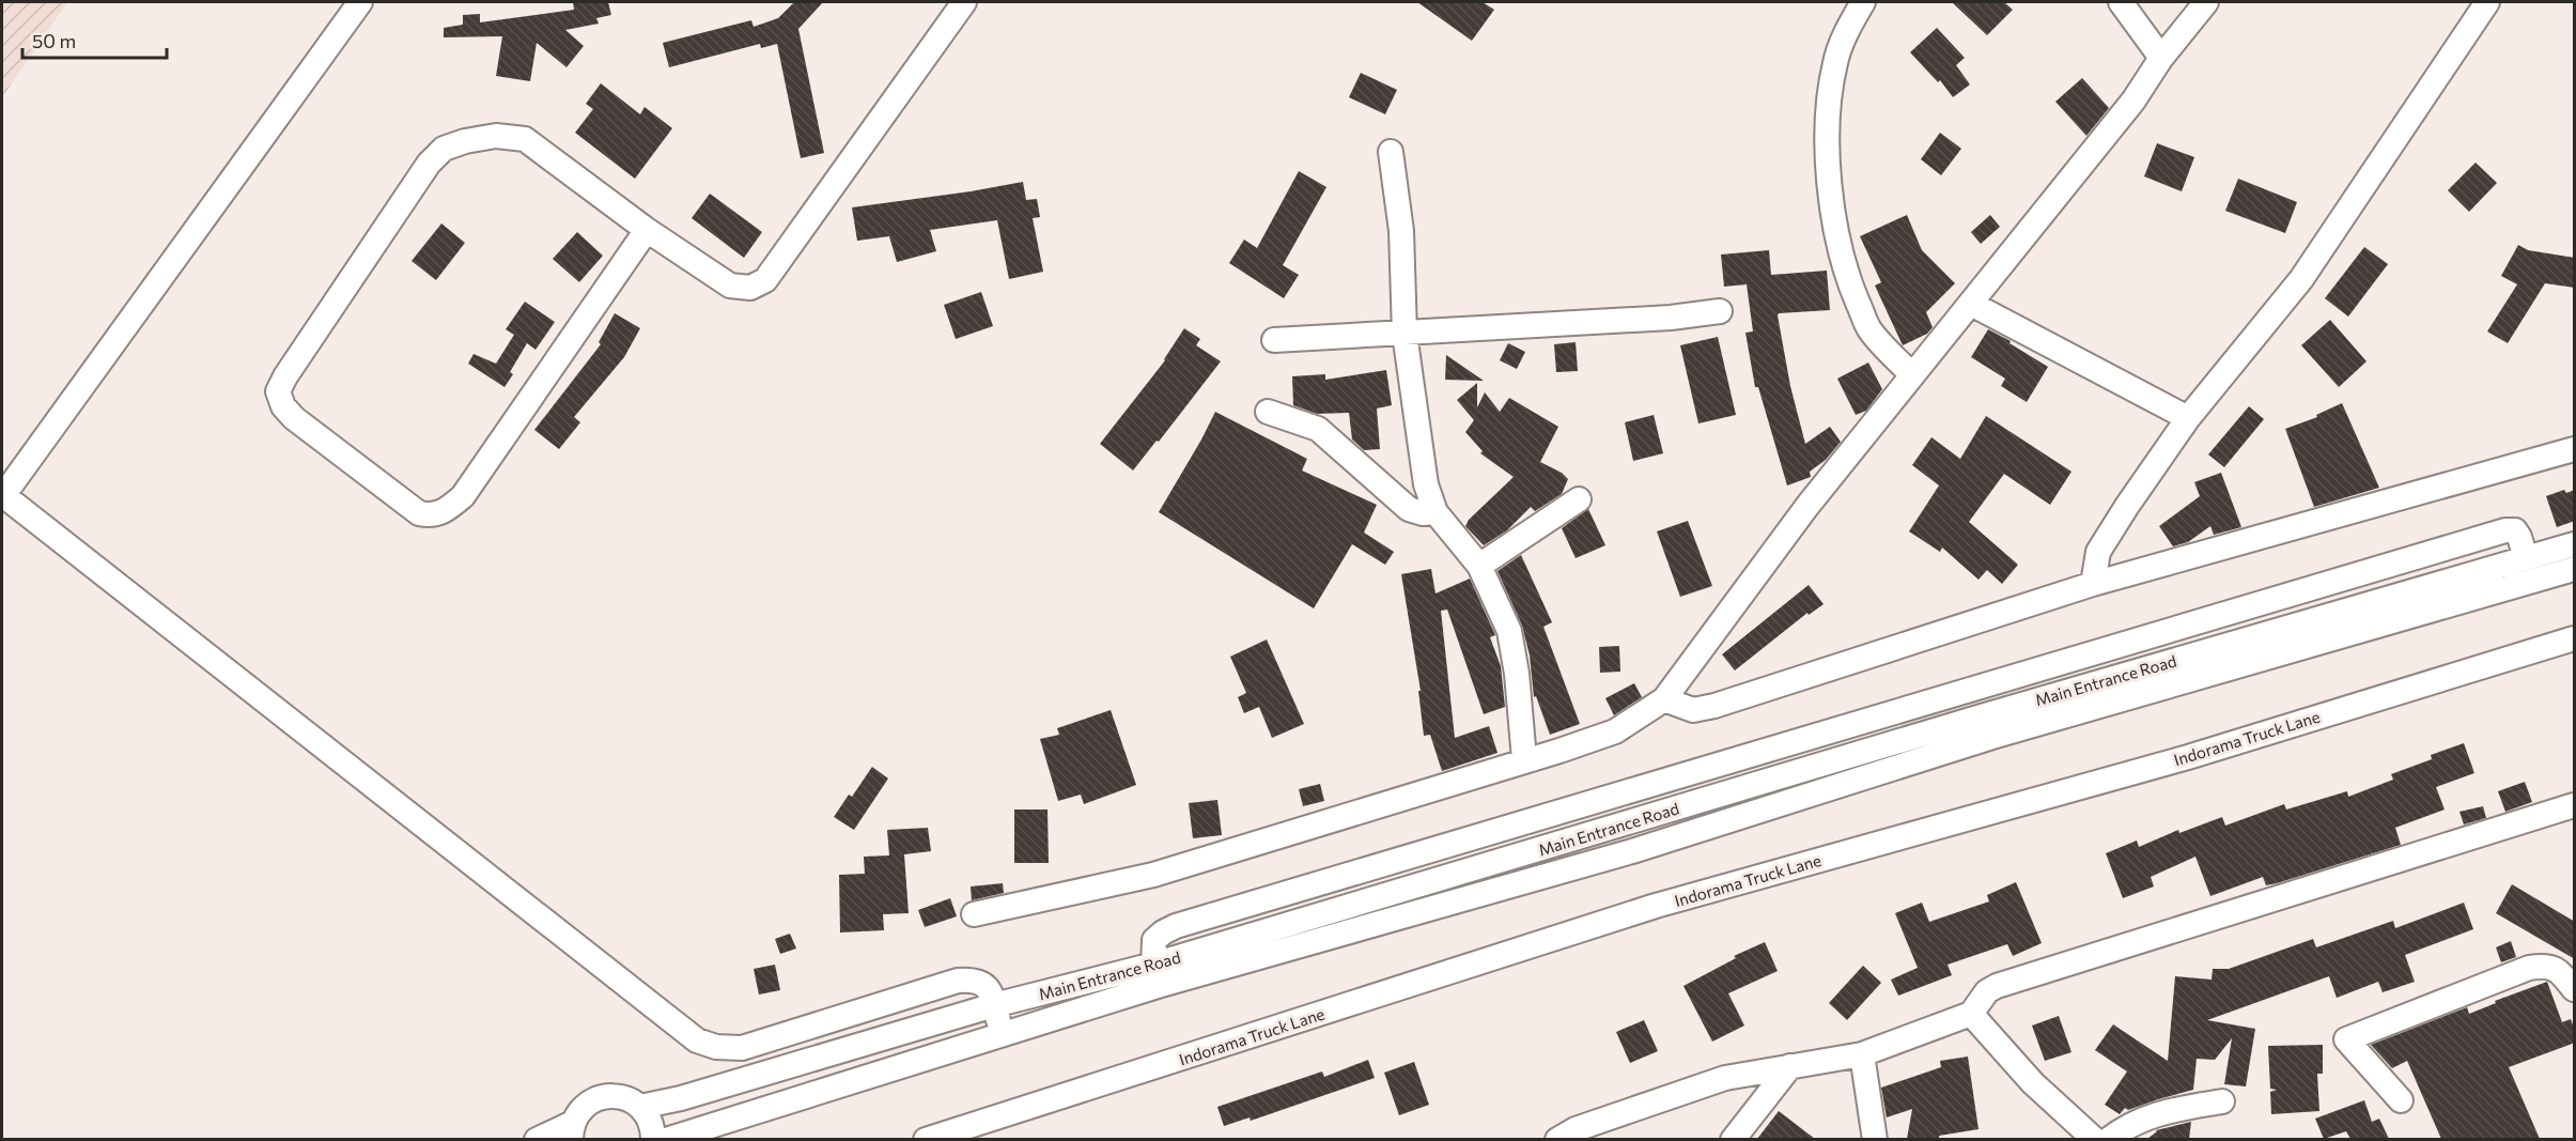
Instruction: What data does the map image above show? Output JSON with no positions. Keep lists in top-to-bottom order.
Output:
{
  "streets": {
    "street": ["Main Entrance Road", "Indorama Truck Lane"]
  },
  "scale_bar": "50 m"
}
